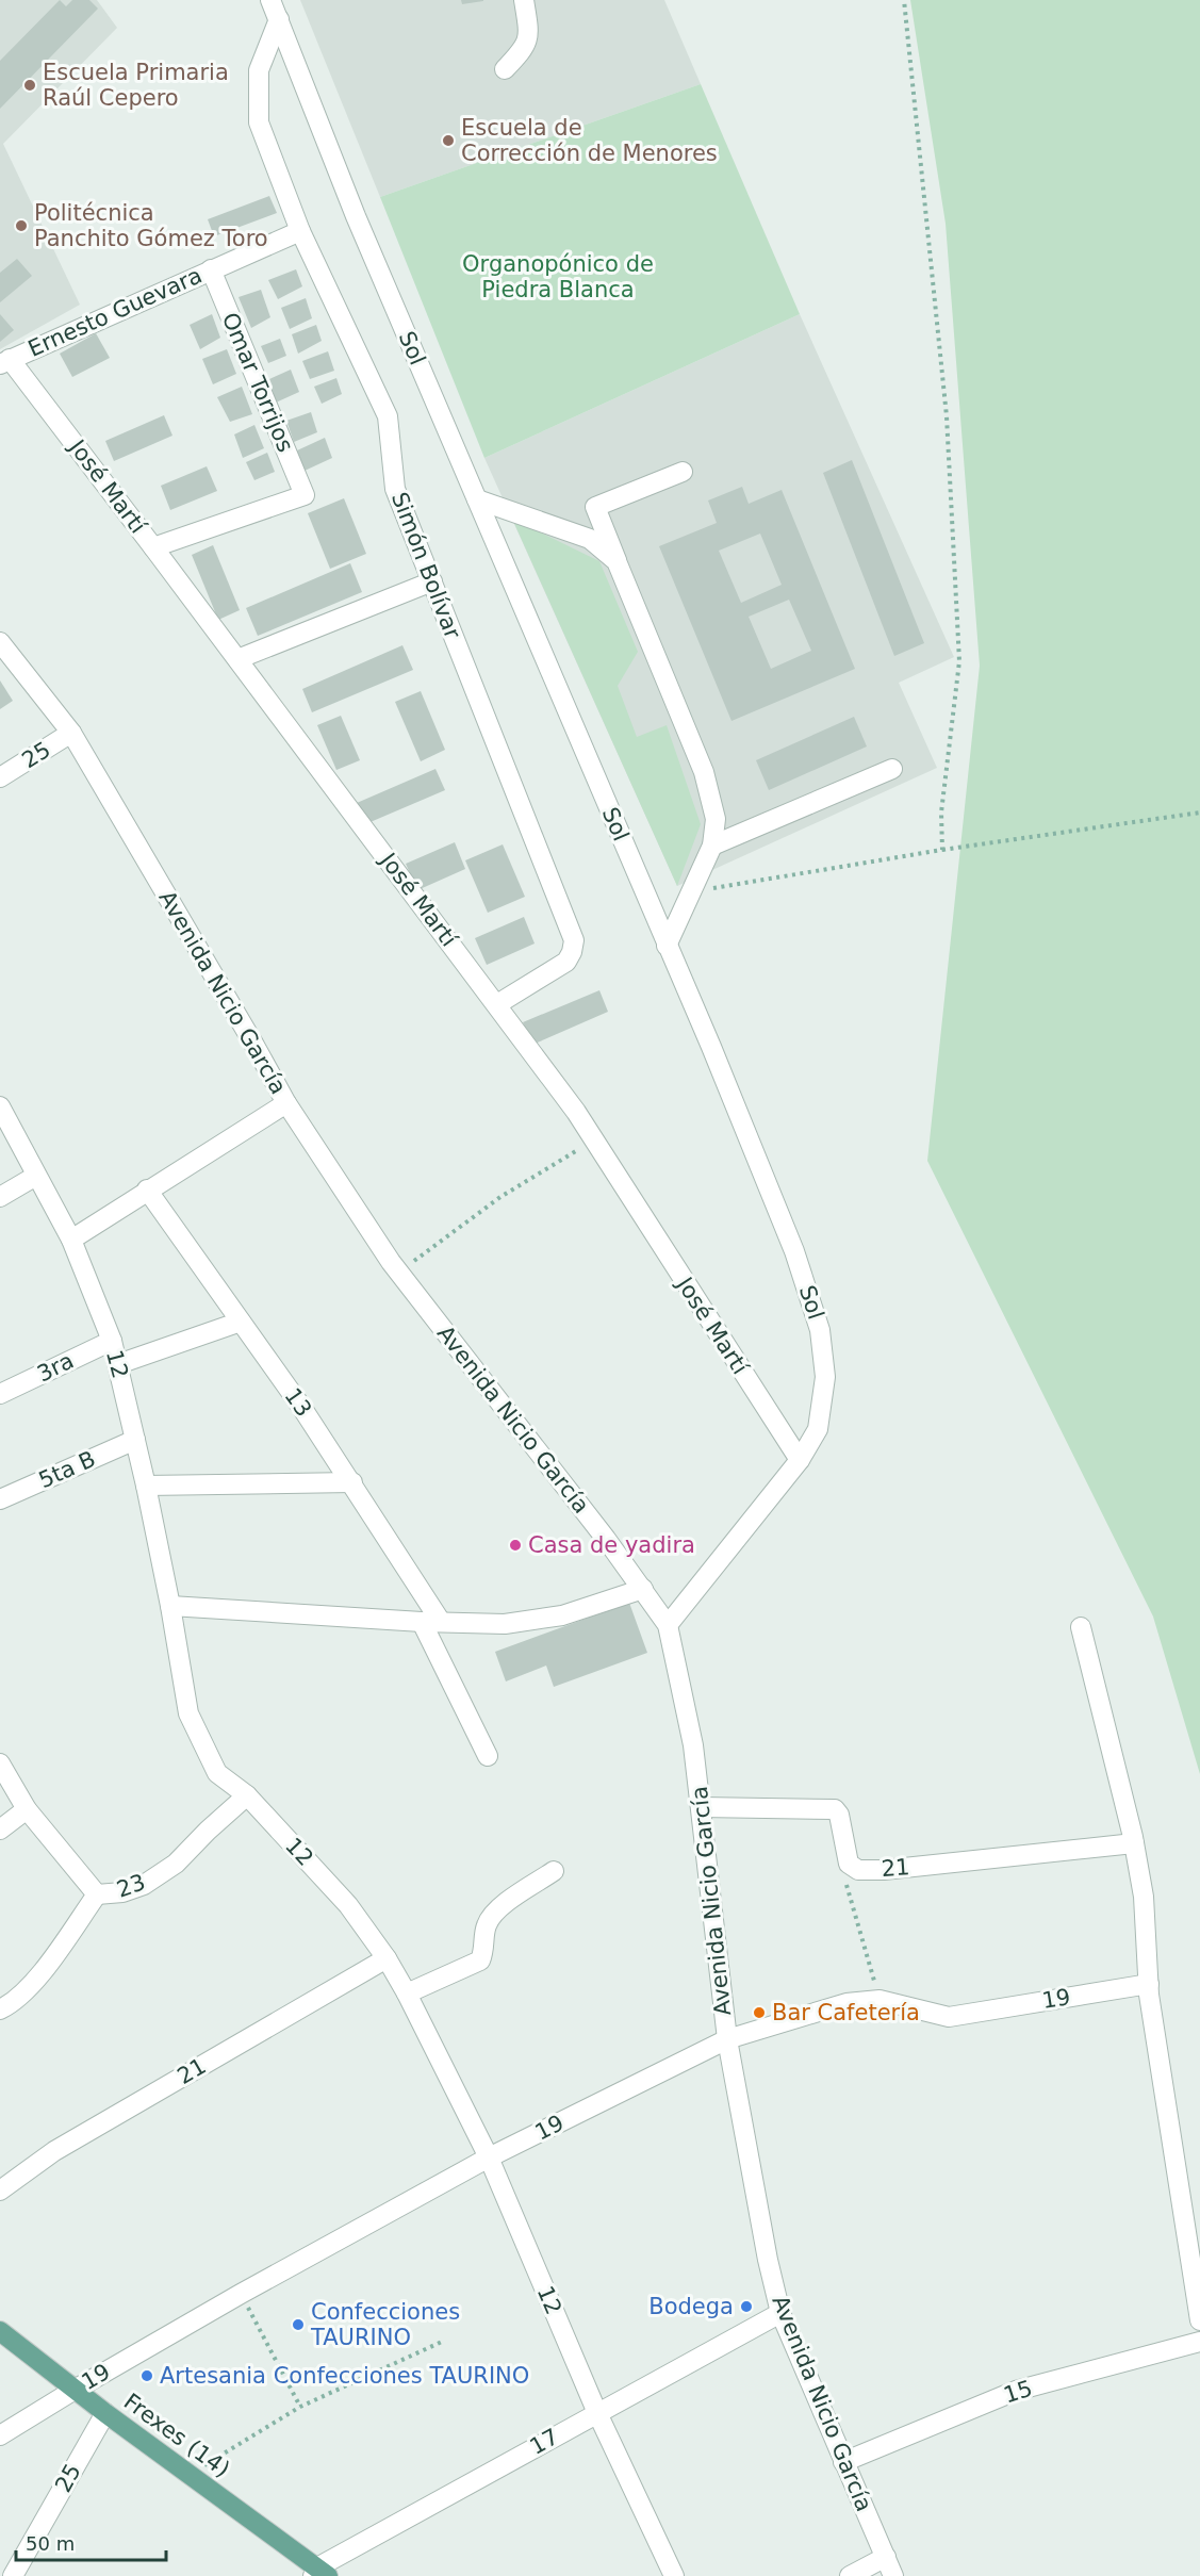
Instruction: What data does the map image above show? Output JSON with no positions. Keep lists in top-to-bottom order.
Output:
{
  "streets": {
    "main road": ["Frexes (14)"],
    "street": [
      "Ernesto Guevara",
      "Sol",
      "Omar Torrijos",
      "José Martí",
      "Simón Bolívar",
      "25",
      "Avenida Nicio García",
      "12",
      "3ra",
      "13",
      "5ta B",
      "21",
      "23",
      "19",
      "15",
      "17"
    ]
  },
  "crossings": [
    ["Ernesto Guevara", "Omar Torrijos"],
    ["Ernesto Guevara", "José Martí"],
    ["Ernesto Guevara", "Simón Bolívar"],
    ["Sol", "José Martí"],
    ["Sol", "Simón Bolívar"],
    ["Sol", "Avenida Nicio García"],
    ["Omar Torrijos", "José Martí"],
    ["José Martí", "Simón Bolívar"],
    ["25", "Avenida Nicio García"],
    ["25", "Frexes (14)"],
    ["Avenida Nicio García", "21"],
    ["Avenida Nicio García", "19"],
    ["Avenida Nicio García", "15"],
    ["Avenida Nicio García", "17"],
    ["12", "3ra"],
    ["12", "5ta B"],
    ["12", "21"],
    ["12", "23"],
    ["12", "19"],
    ["12", "17"],
    ["19", "Frexes (14)"],
    ["Frexes (14)", "17"]
  ],
  "parks": ["Organopónico de Piedra Blanca"],
  "places": [
    "Escuela Primaria Raúl Cepero",
    "Escuela de Corrección de Menores",
    "Politécnica Panchito Gómez Toro",
    "Casa de yadira",
    "Bar Cafetería",
    "Bodega",
    "Confecciones TAURINO",
    "Artesania Confecciones TAURINO"
  ],
  "scale_bar": "50 m"
}
